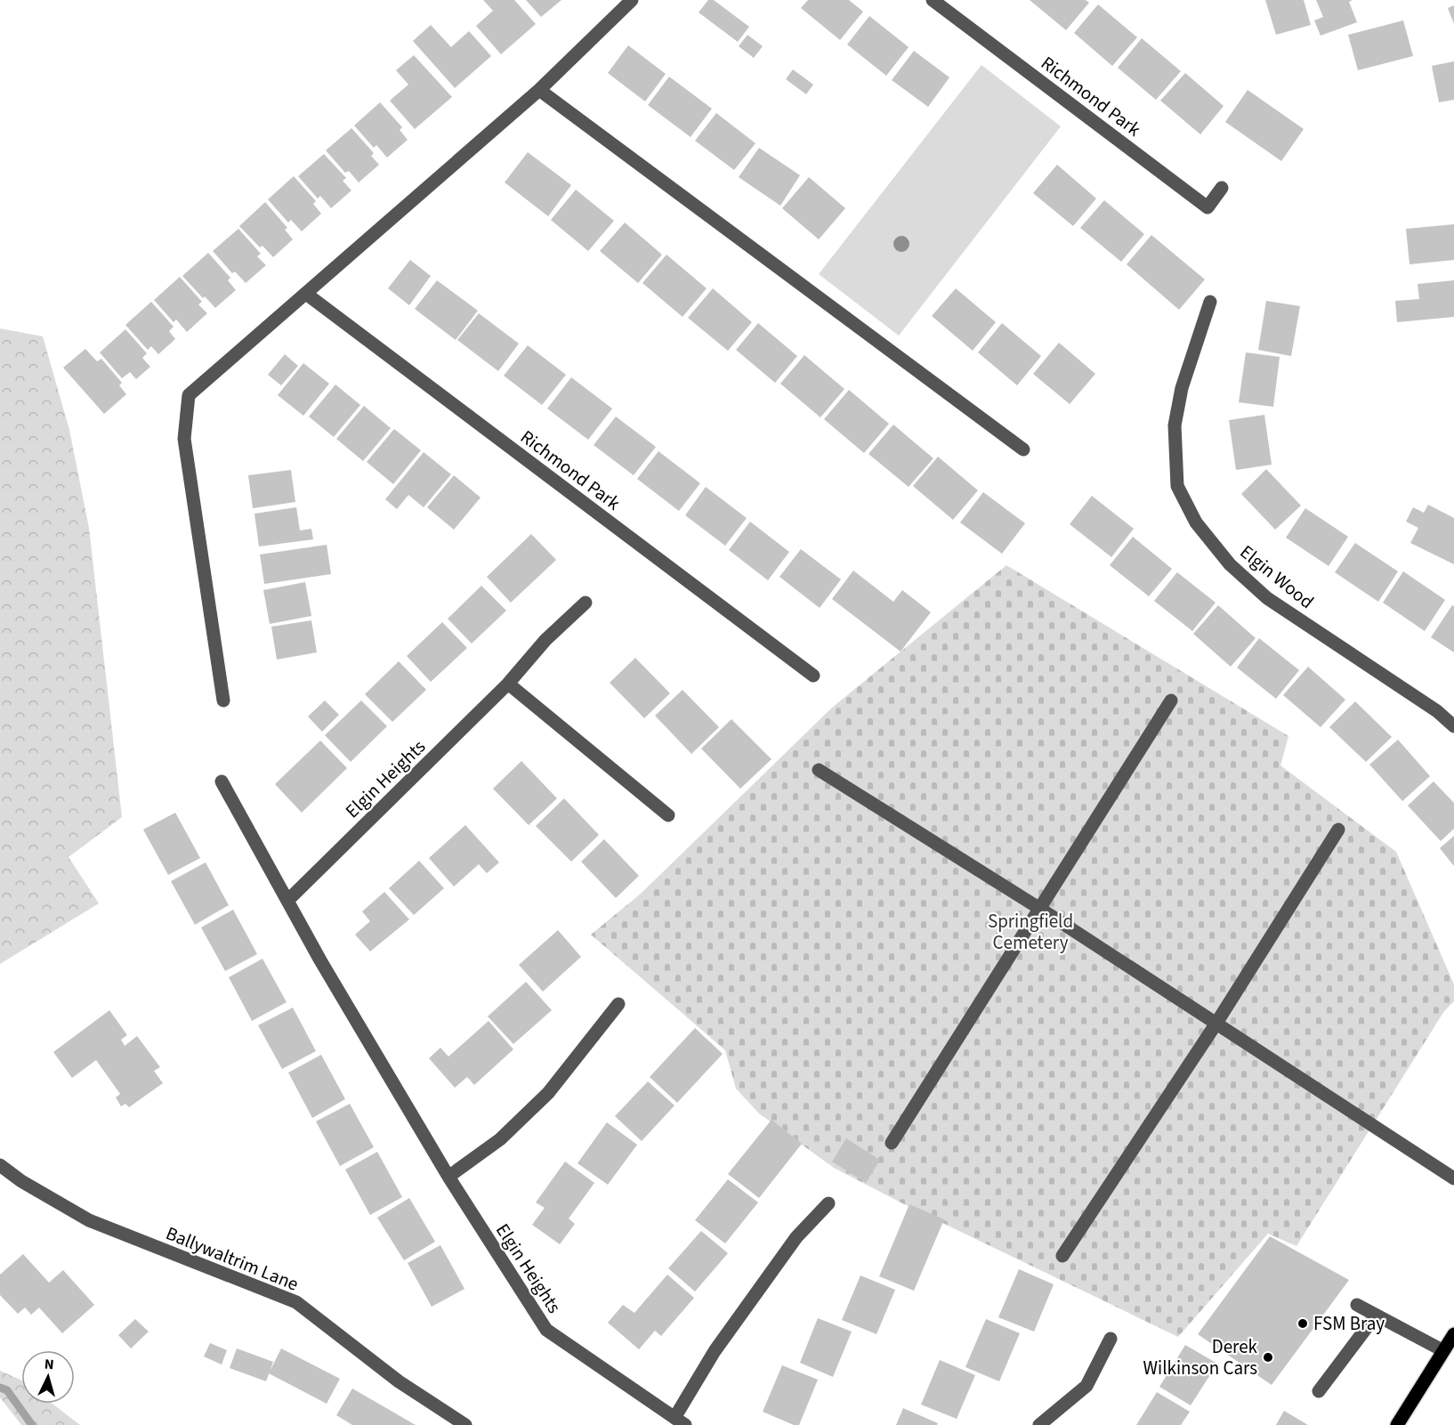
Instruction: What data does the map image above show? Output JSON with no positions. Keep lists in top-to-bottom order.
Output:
{
  "streets": {
    "street": [
      "Richmond Park",
      "Elgin Wood",
      "Elgin Heights",
      "Ballywaltrim Lane"
    ]
  },
  "parks": ["Springfield Cemetery"],
  "places": ["FSM Bray", "Derek Wilkinson Cars"],
  "north": "top"
}
